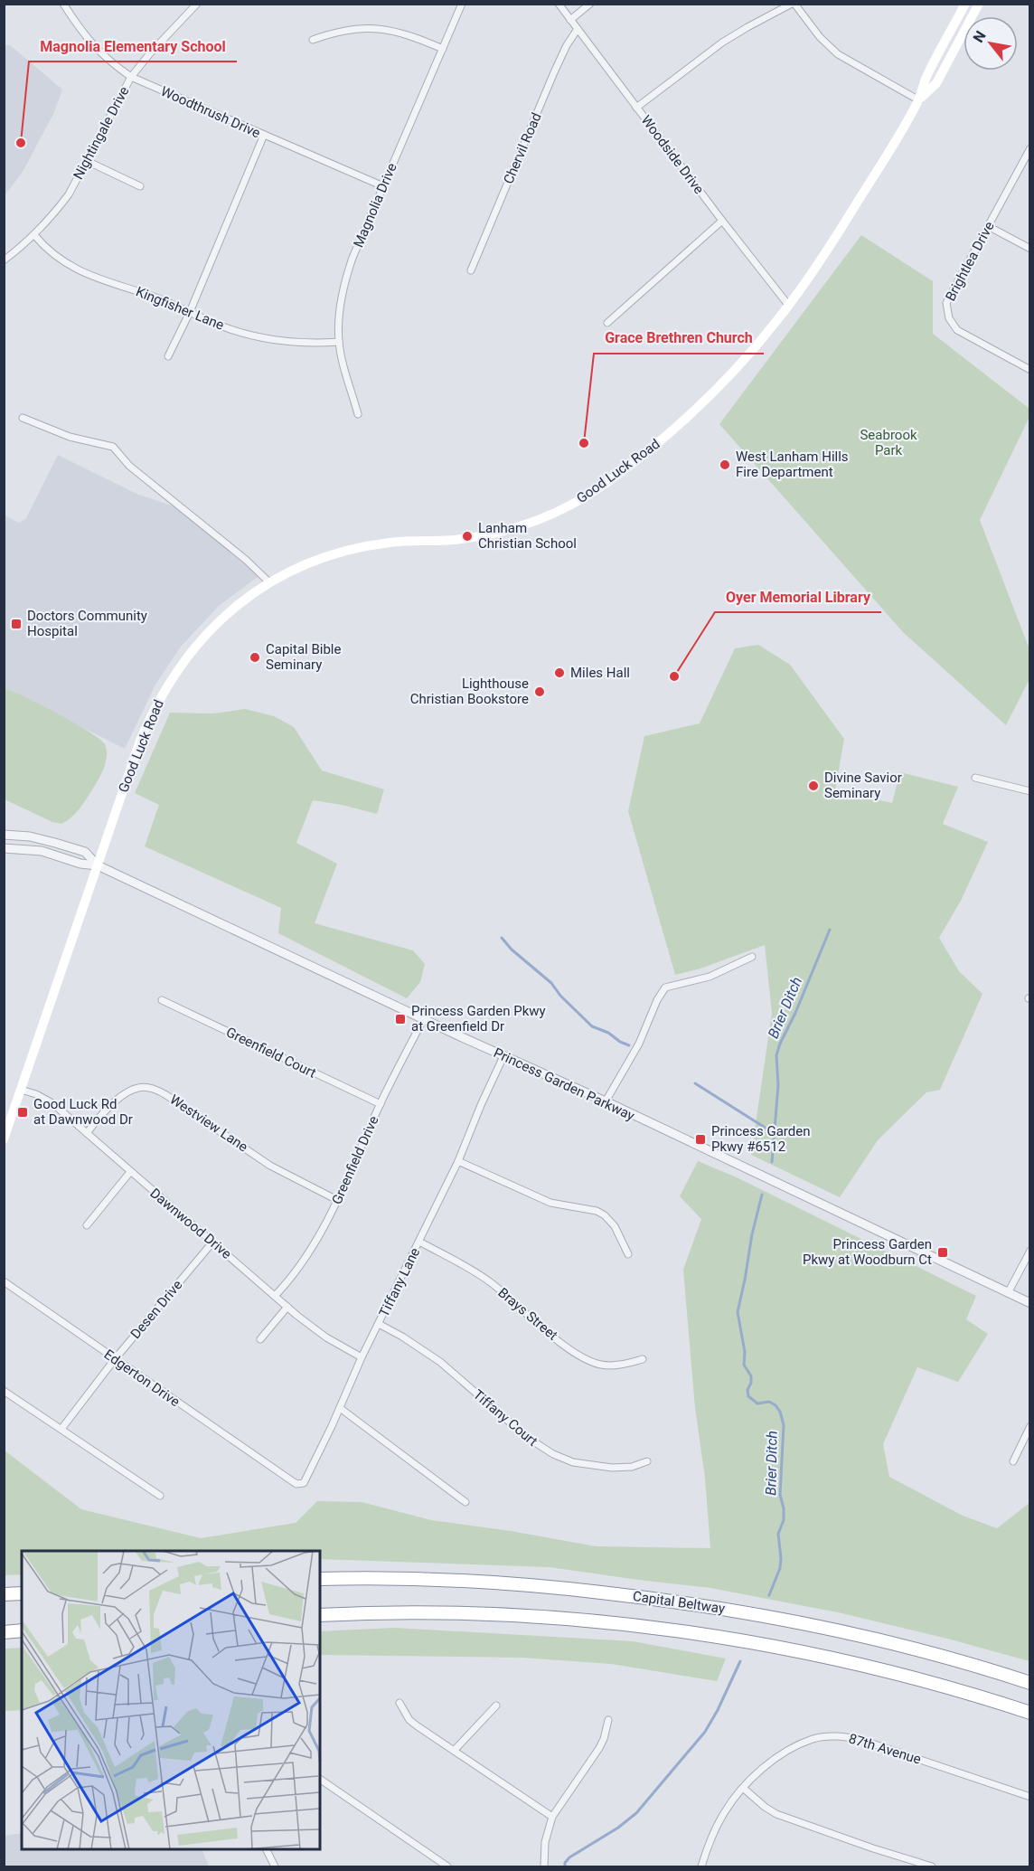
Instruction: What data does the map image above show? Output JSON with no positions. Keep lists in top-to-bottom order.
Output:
{
  "streets": {
    "highway": ["Capital Beltway"],
    "main road": ["Good Luck Road"],
    "street": [
      "Woodthrush Drive",
      "Nightingale Drive",
      "Chervil Road",
      "Woodside Drive",
      "Magnolia Drive",
      "Brightlea Drive",
      "Kingfisher Lane",
      "Greenfield Court",
      "Princess Garden Parkway",
      "Westview Lane",
      "Greenfield Drive",
      "Dawnwood Drive",
      "Tiffany Lane",
      "Desen Drive",
      "Brays Street",
      "Edgerton Drive",
      "Tiffany Court",
      "87th Avenue"
    ]
  },
  "crossings": [
    ["Woodthrush Drive", "Nightingale Drive"],
    ["Woodthrush Drive", "Magnolia Drive"],
    ["Nightingale Drive", "Kingfisher Lane"],
    ["Chervil Road", "Woodside Drive"],
    ["Woodside Drive", "Good Luck Road"],
    ["Magnolia Drive", "Kingfisher Lane"],
    ["Good Luck Road", "Princess Garden Parkway"],
    ["Good Luck Road", "Dawnwood Drive"],
    ["Greenfield Court", "Greenfield Drive"],
    ["Princess Garden Parkway", "Greenfield Drive"],
    ["Princess Garden Parkway", "Tiffany Lane"],
    ["Westview Lane", "Greenfield Drive"],
    ["Westview Lane", "Dawnwood Drive"],
    ["Greenfield Drive", "Dawnwood Drive"],
    ["Dawnwood Drive", "Tiffany Lane"],
    ["Dawnwood Drive", "Desen Drive"],
    ["Tiffany Lane", "Brays Street"],
    ["Tiffany Lane", "Edgerton Drive"],
    ["Tiffany Lane", "Tiffany Court"],
    ["Desen Drive", "Edgerton Drive"]
  ],
  "water": ["Brier Ditch"],
  "parks": ["Seabrook Park"],
  "places": {
    "other": [
      "Magnolia Elementary School",
      "Grace Brethren Church",
      "West Lanham Hills Fire Department",
      "Lanham Christian School",
      "Capital Bible Seminary",
      "Miles Hall",
      "Oyer Memorial Library",
      "Lighthouse Christian Bookstore",
      "Divine Savior Seminary"
    ],
    "transit": [
      "Doctors Community Hospital",
      "Princess Garden Pkwy at Greenfield Dr",
      "Good Luck Rd at Dawnwood Dr",
      "Princess Garden Pkwy #6512",
      "Princess Garden Pkwy at Woodburn Ct"
    ]
  },
  "north": "top left"
}
